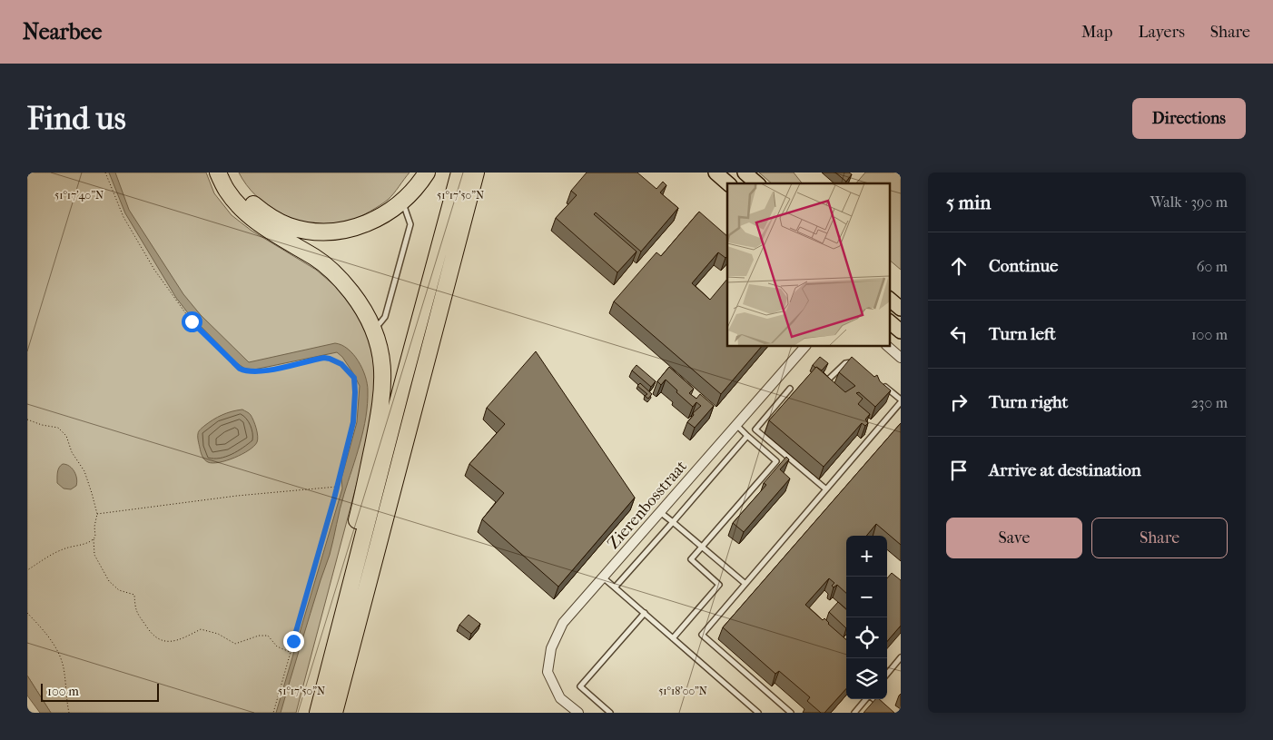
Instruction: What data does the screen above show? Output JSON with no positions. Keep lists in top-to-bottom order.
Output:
{
  "streets": {
    "street": ["Zierenbosstraat"]
  },
  "scale_bar": "100 m",
  "page": {
    "header": "Nearbee",
    "nav": ["Map", "Layers", "Share"],
    "buttons": [
      "Directions",
      ["Save", "Share"]
    ],
    "title": "Find us",
    "heading": ["5 min", "Walk · 390 m"],
    "list": [
      ["Continue", "60 m"],
      ["Turn left", "100 m"],
      ["Turn right", "230 m"],
      "Arrive at destination"
    ],
    "map_buttons": ["+", "−"],
    "scale": "100 m"
  },
  "coordinates": ["51°17'40\"N", "51°17'50\"N", "51°18'00\"N"]
}
